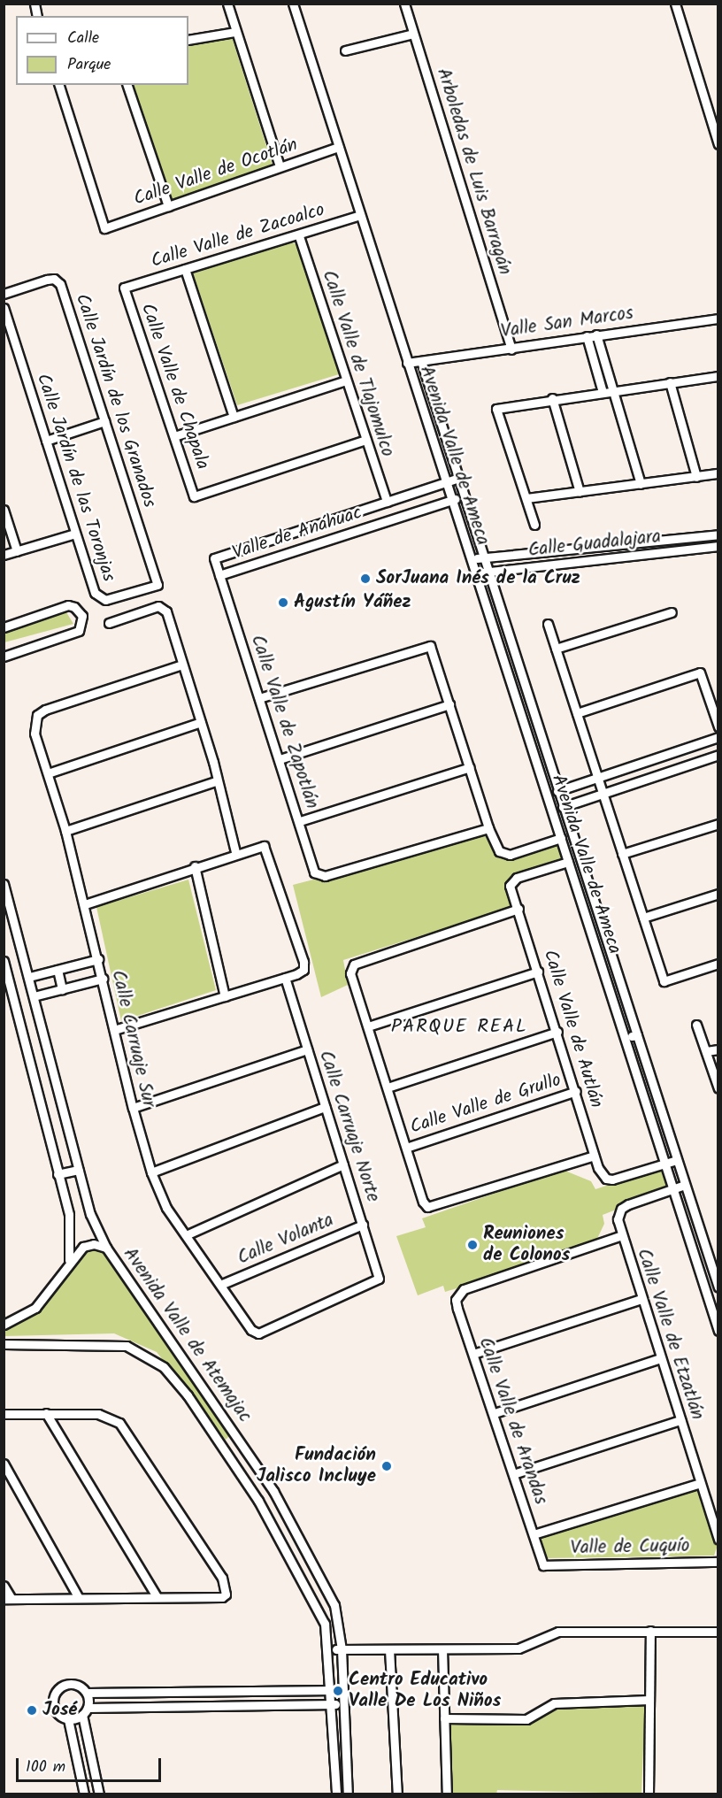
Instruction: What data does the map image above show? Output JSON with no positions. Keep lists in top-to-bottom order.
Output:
{
  "streets": {
    "street": [
      "Arboledas de Luis Barragán",
      "Calle Valle de Ocotlán",
      "Calle Valle de Zacoalco",
      "Valle San Marcos",
      "Calle Valle de Tlajomulco",
      "Calle Valle de Chapala",
      "Calle Jardín de los Granados",
      "Avenida Valle de Ameca",
      "Calle Jardín de las Toronjas",
      "Valle de Anáhuac",
      "Calle Guadalajara",
      "Calle Valle de Zapotlán",
      "Calle Valle de Autlán",
      "Calle Carruaje Sur",
      "Calle Valle de Grullo",
      "Calle Carruaje Norte",
      "Calle Volanta",
      "Calle Valle de Etzatlán",
      "Avenida Valle de Atemajac",
      "Calle Valle de Arandas",
      "Valle de Cuquío"
    ]
  },
  "crossings": [
    ["Arboledas de Luis Barragán", "Valle San Marcos"],
    ["Calle Valle de Ocotlán", "Avenida Valle de Ameca"],
    ["Calle Valle de Zacoalco", "Calle Valle de Tlajomulco"],
    ["Calle Valle de Zacoalco", "Calle Valle de Chapala"],
    ["Calle Valle de Zacoalco", "Avenida Valle de Ameca"],
    ["Valle San Marcos", "Avenida Valle de Ameca"],
    ["Calle Valle de Tlajomulco", "Calle Valle de Chapala"],
    ["Calle Valle de Tlajomulco", "Valle de Anáhuac"],
    ["Calle Jardín de los Granados", "Calle Jardín de las Toronjas"],
    ["Avenida Valle de Ameca", "Valle de Anáhuac"],
    ["Avenida Valle de Ameca", "Calle Guadalajara"],
    ["Avenida Valle de Ameca", "Calle Valle de Autlán"],
    ["Avenida Valle de Ameca", "Calle Valle de Etzatlán"],
    ["Valle de Anáhuac", "Calle Valle de Zapotlán"],
    ["Calle Valle de Autlán", "Calle Valle de Grullo"],
    ["Calle Carruaje Sur", "Calle Carruaje Norte"],
    ["Calle Carruaje Sur", "Calle Volanta"],
    ["Calle Carruaje Norte", "Calle Volanta"],
    ["Calle Valle de Etzatlán", "Calle Valle de Arandas"],
    ["Calle Valle de Arandas", "Valle de Cuquío"]
  ],
  "districts": ["PARQUE REAL"],
  "places": [
    "SorJuana Inés de la Cruz",
    "Agustín Yáñez",
    "Reuniones de Colonos",
    "Fundación Jalisco Incluye",
    "Centro Educativo Valle De Los Niños",
    "José"
  ],
  "legend": ["Calle", "Parque"],
  "scale_bar": "100 m"
}
